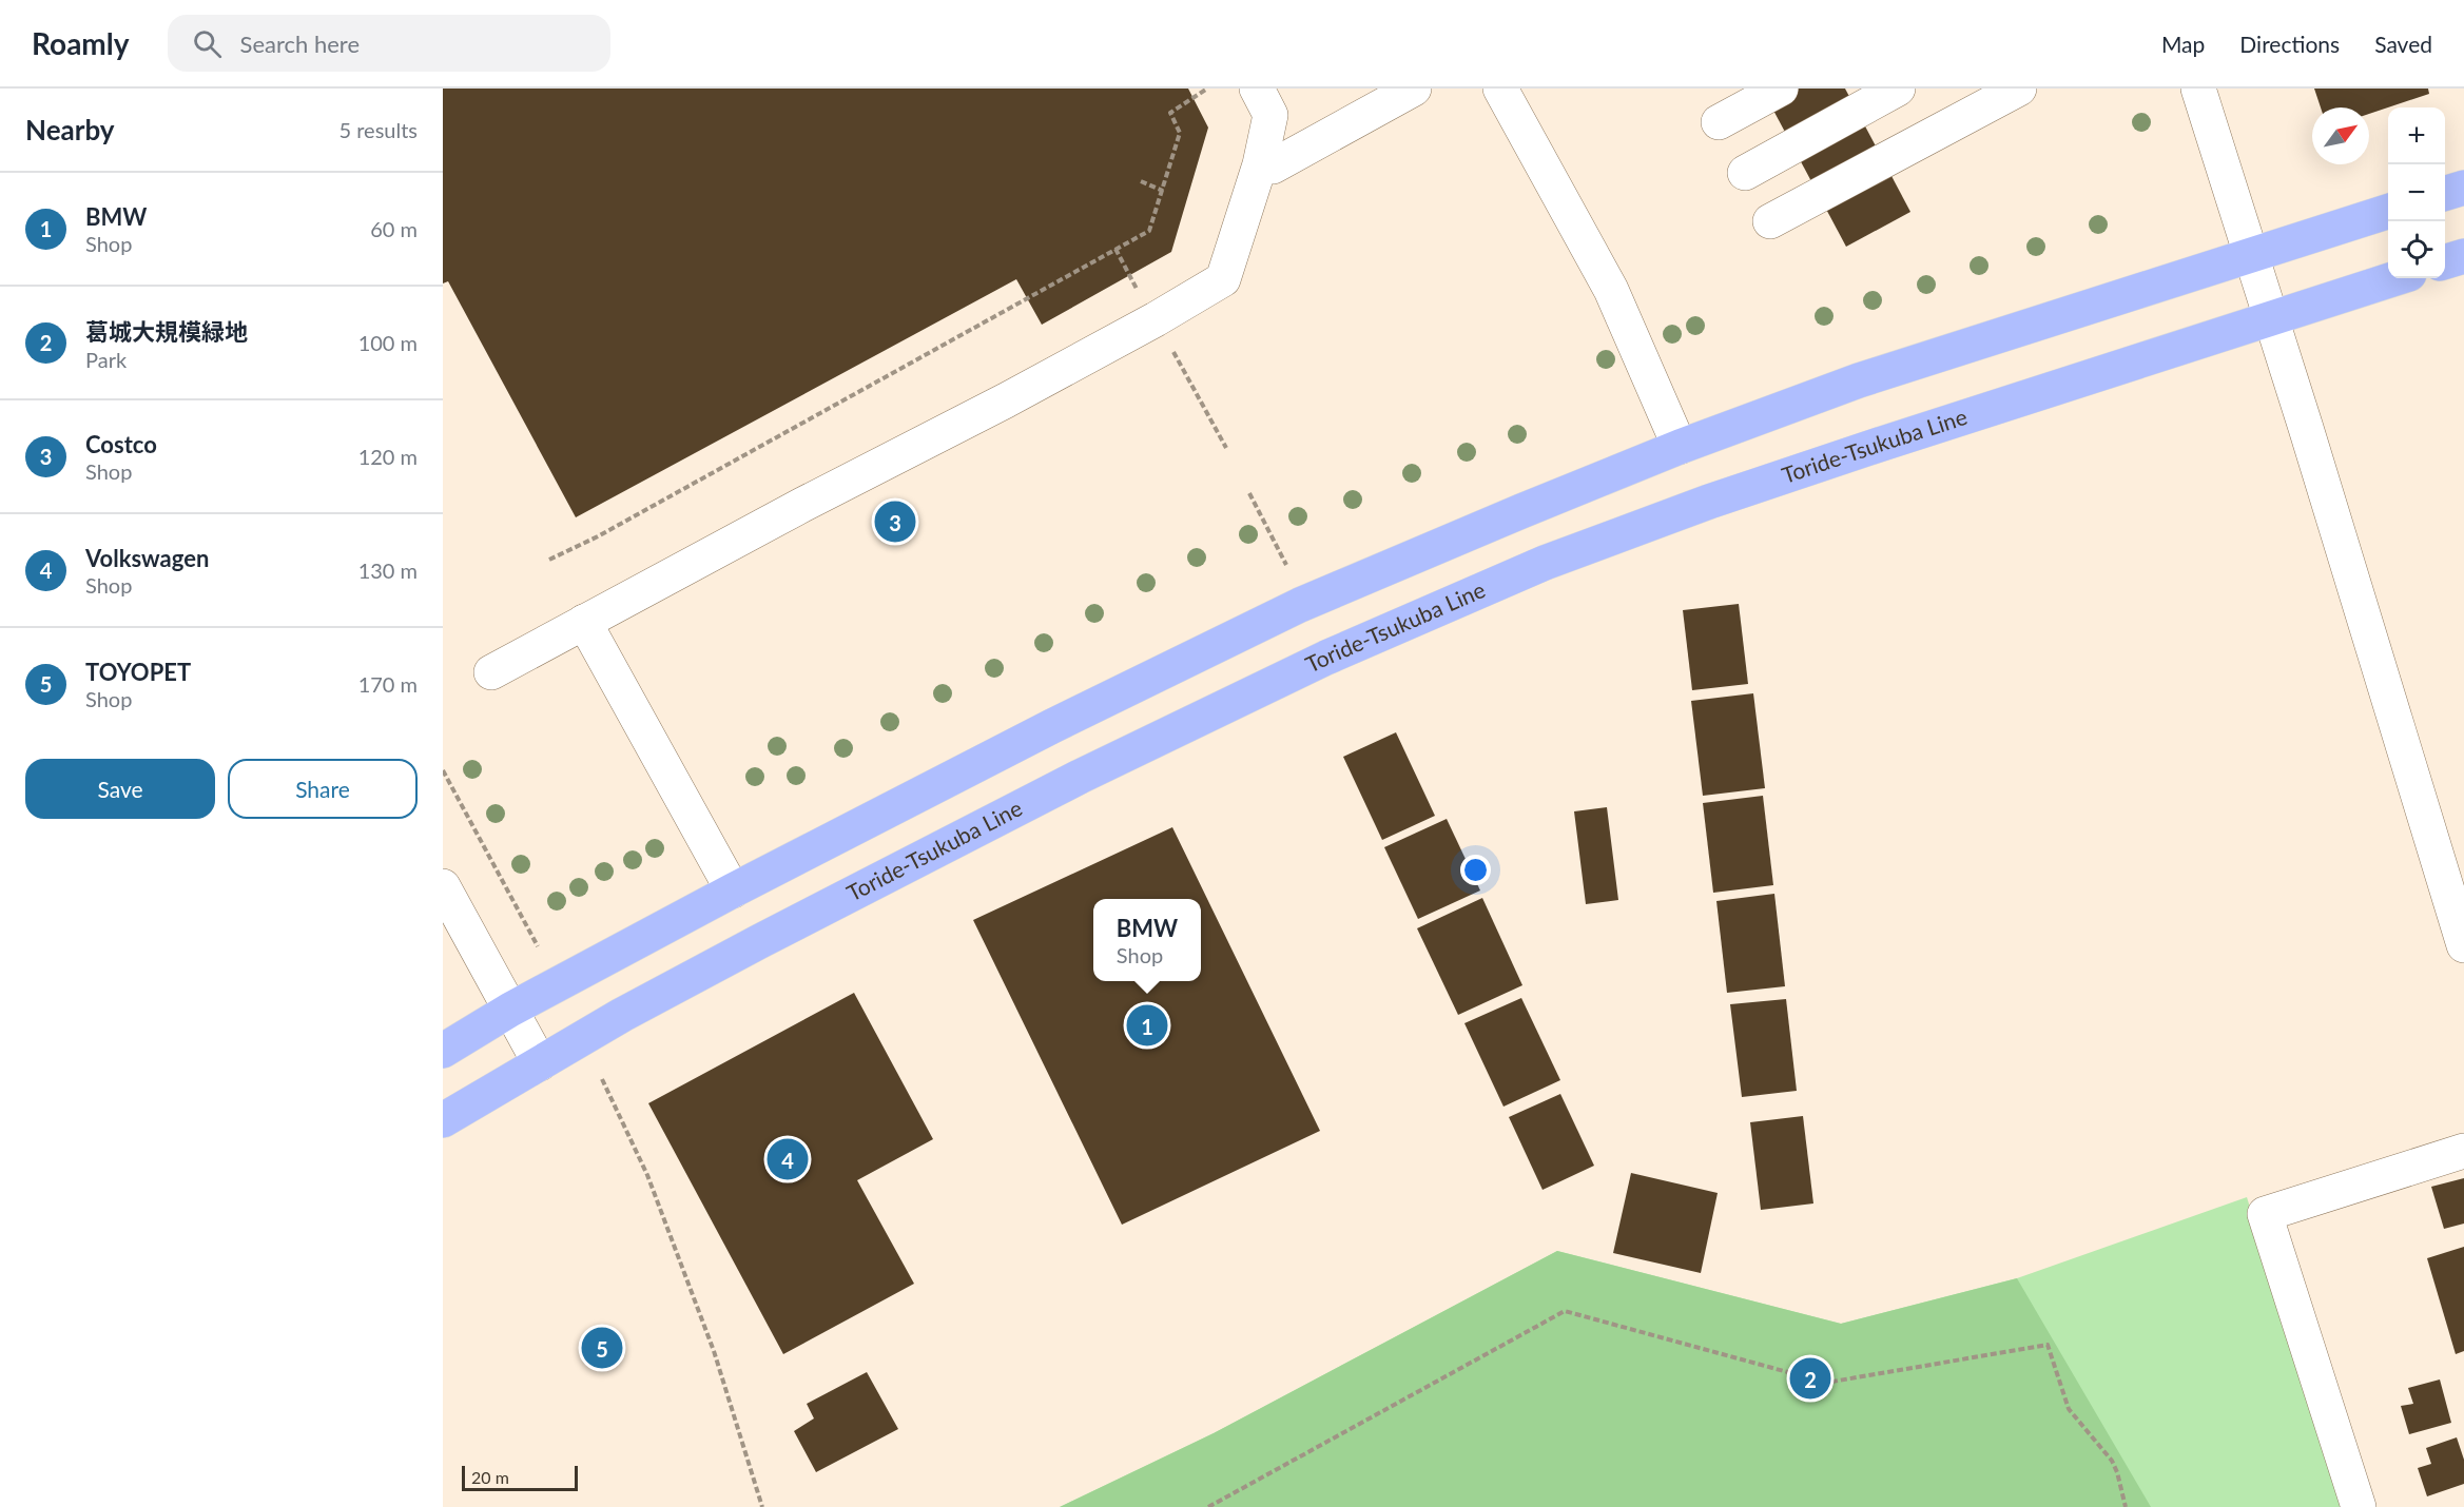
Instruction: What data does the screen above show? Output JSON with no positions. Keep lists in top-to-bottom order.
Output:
{
  "streets": {
    "main road": ["Toride-Tsukuba Line"]
  },
  "scale_bar": "20 m",
  "north": "top right",
  "page": {
    "header": "Roamly",
    "search": "Search here",
    "nav": ["Map", "Directions", "Saved"],
    "heading": ["Nearby", "5 results"],
    "map_buttons": ["+", "−"],
    "list": [
      {
        "mark": "1",
        "name": "BMW",
        "note": "Shop",
        "value": "60 m"
      },
      {
        "mark": "2",
        "name": "葛城大規模緑地",
        "note": "Park",
        "value": "100 m"
      },
      {
        "mark": "3",
        "name": "Costco",
        "note": "Shop",
        "value": "120 m"
      },
      {
        "mark": "4",
        "name": "Volkswagen",
        "note": "Shop",
        "value": "130 m"
      },
      {
        "mark": "5",
        "name": "TOYOPET",
        "note": "Shop",
        "value": "170 m"
      }
    ],
    "pins": [
      "3",
      "1",
      "4",
      "5",
      "2"
    ],
    "buttons": ["Save", "Share"],
    "popup": ["BMW", "Shop"],
    "scale": "20 m"
  }
}
